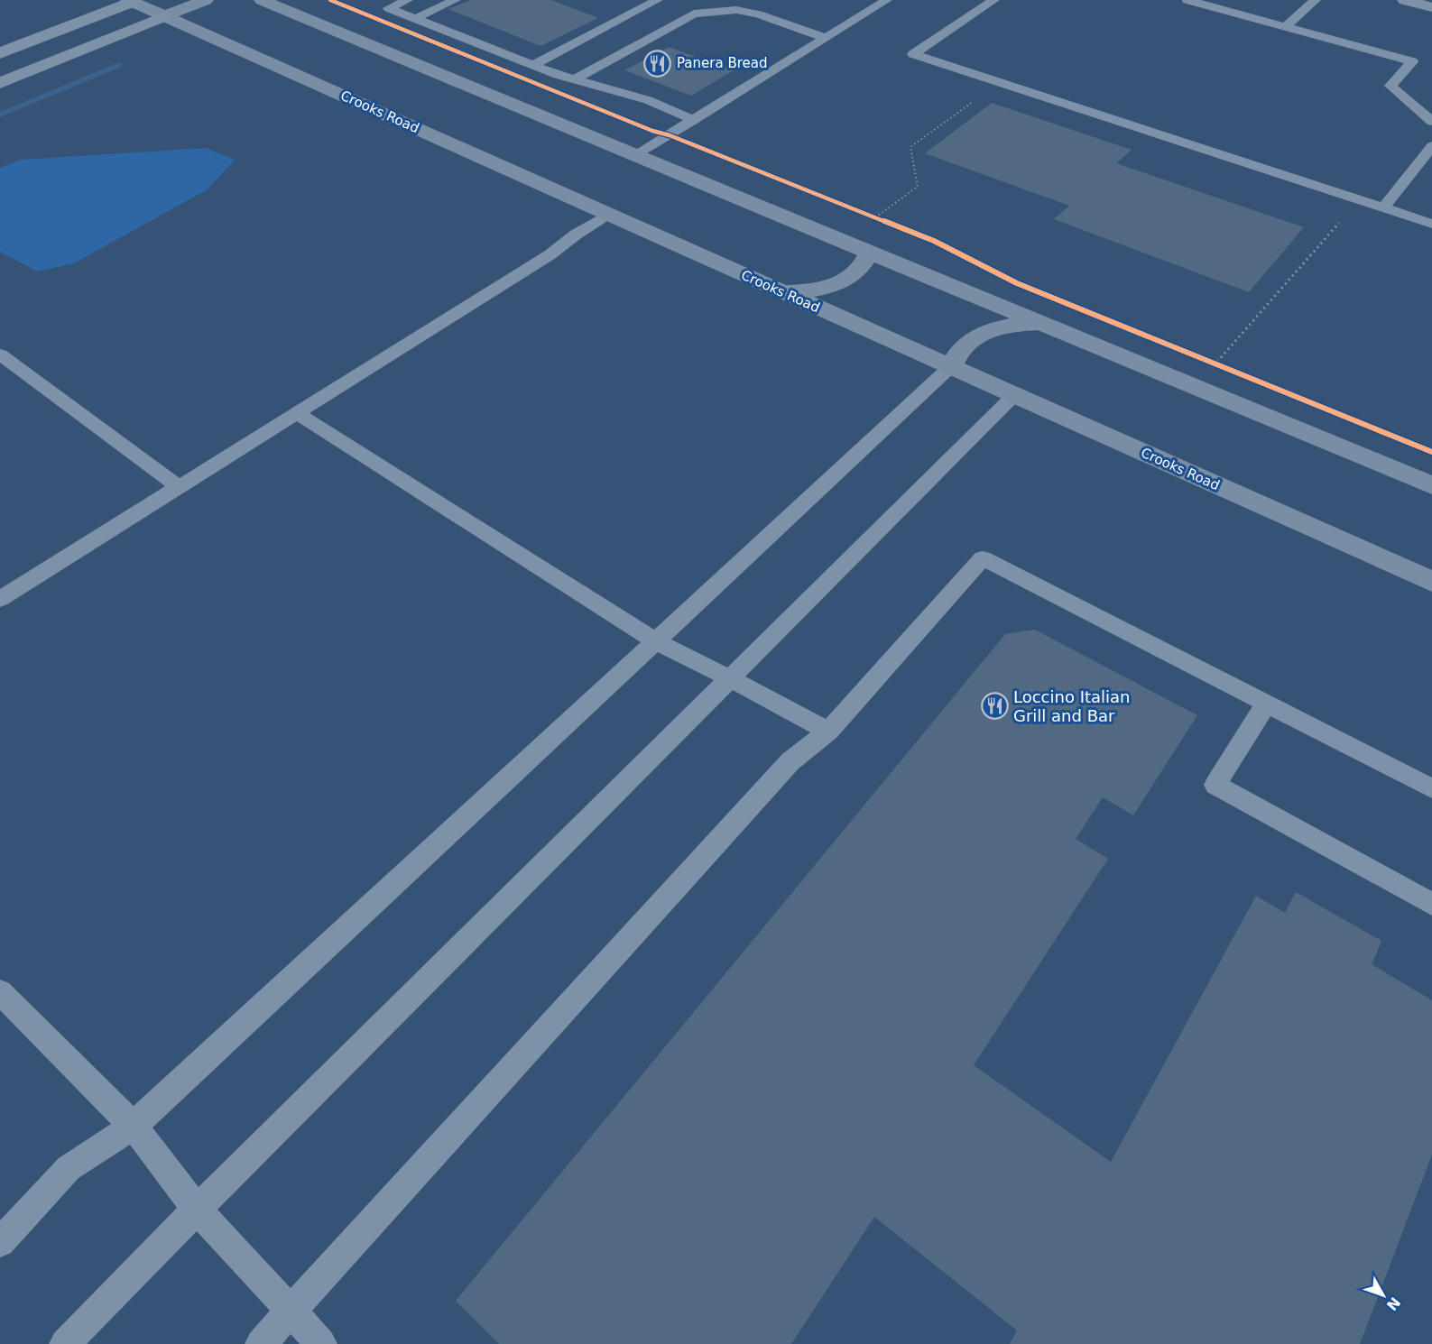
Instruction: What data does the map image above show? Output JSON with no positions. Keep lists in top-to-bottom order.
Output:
{
  "streets": {
    "main road": ["Crooks Road"]
  },
  "places": {
    "restaurant": ["Panera Bread", "Loccino Italian Grill and Bar"]
  },
  "north": "bottom right"
}
